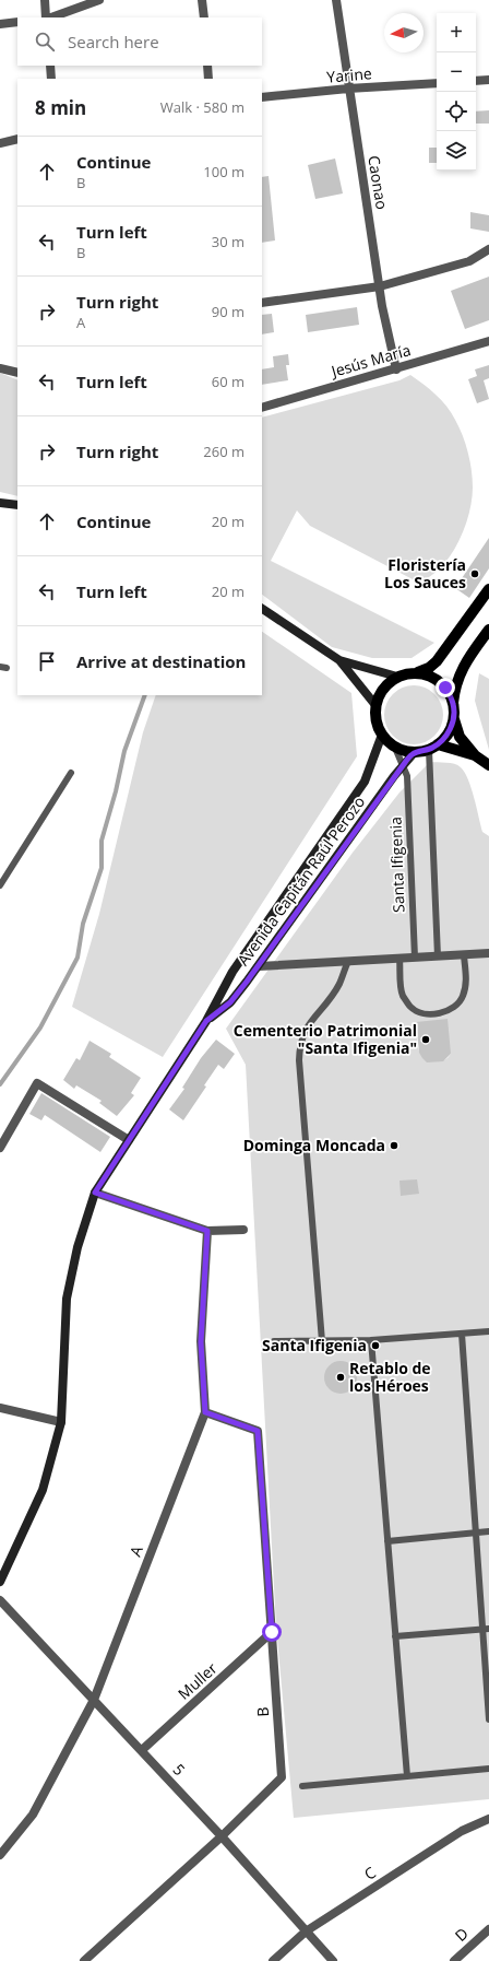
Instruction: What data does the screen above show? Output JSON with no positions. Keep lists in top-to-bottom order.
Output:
{
  "streets": {
    "main road": ["Avenida Capitán Raúl Perozo"],
    "street": [
      "Yarine",
      "Caonao",
      "Jesús María",
      "A",
      "Muller",
      "B",
      "5",
      "C",
      "D"
    ],
    "lane": ["Santa Ifigenia"]
  },
  "crossings": [
    ["Yarine", "Caonao"],
    ["Caonao", "Jesús María"],
    ["Santa Ifigenia", "Avenida Capitán Raúl Perozo"],
    ["A", "B"],
    ["A", "5"],
    ["Muller", "B"],
    ["Muller", "5"],
    ["B", "5"],
    ["5", "C"]
  ],
  "places": [
    "Floristería Los Sauces",
    "Cementerio Patrimonial \"Santa Ifigenia\"",
    "Dominga Moncada",
    "Santa Ifigenia",
    "Retablo de los Héroes"
  ],
  "north": "left",
  "page": {
    "map_buttons": ["+", "−"],
    "search": "Search here",
    "heading": ["8 min", "Walk · 580 m"],
    "list": [
      ["Continue", "B", "100 m"],
      ["Turn left", "B", "30 m"],
      ["Turn right", "A", "90 m"],
      ["Turn left", "60 m"],
      ["Turn right", "260 m"],
      ["Continue", "20 m"],
      ["Turn left", "20 m"],
      "Arrive at destination"
    ]
  }
}
